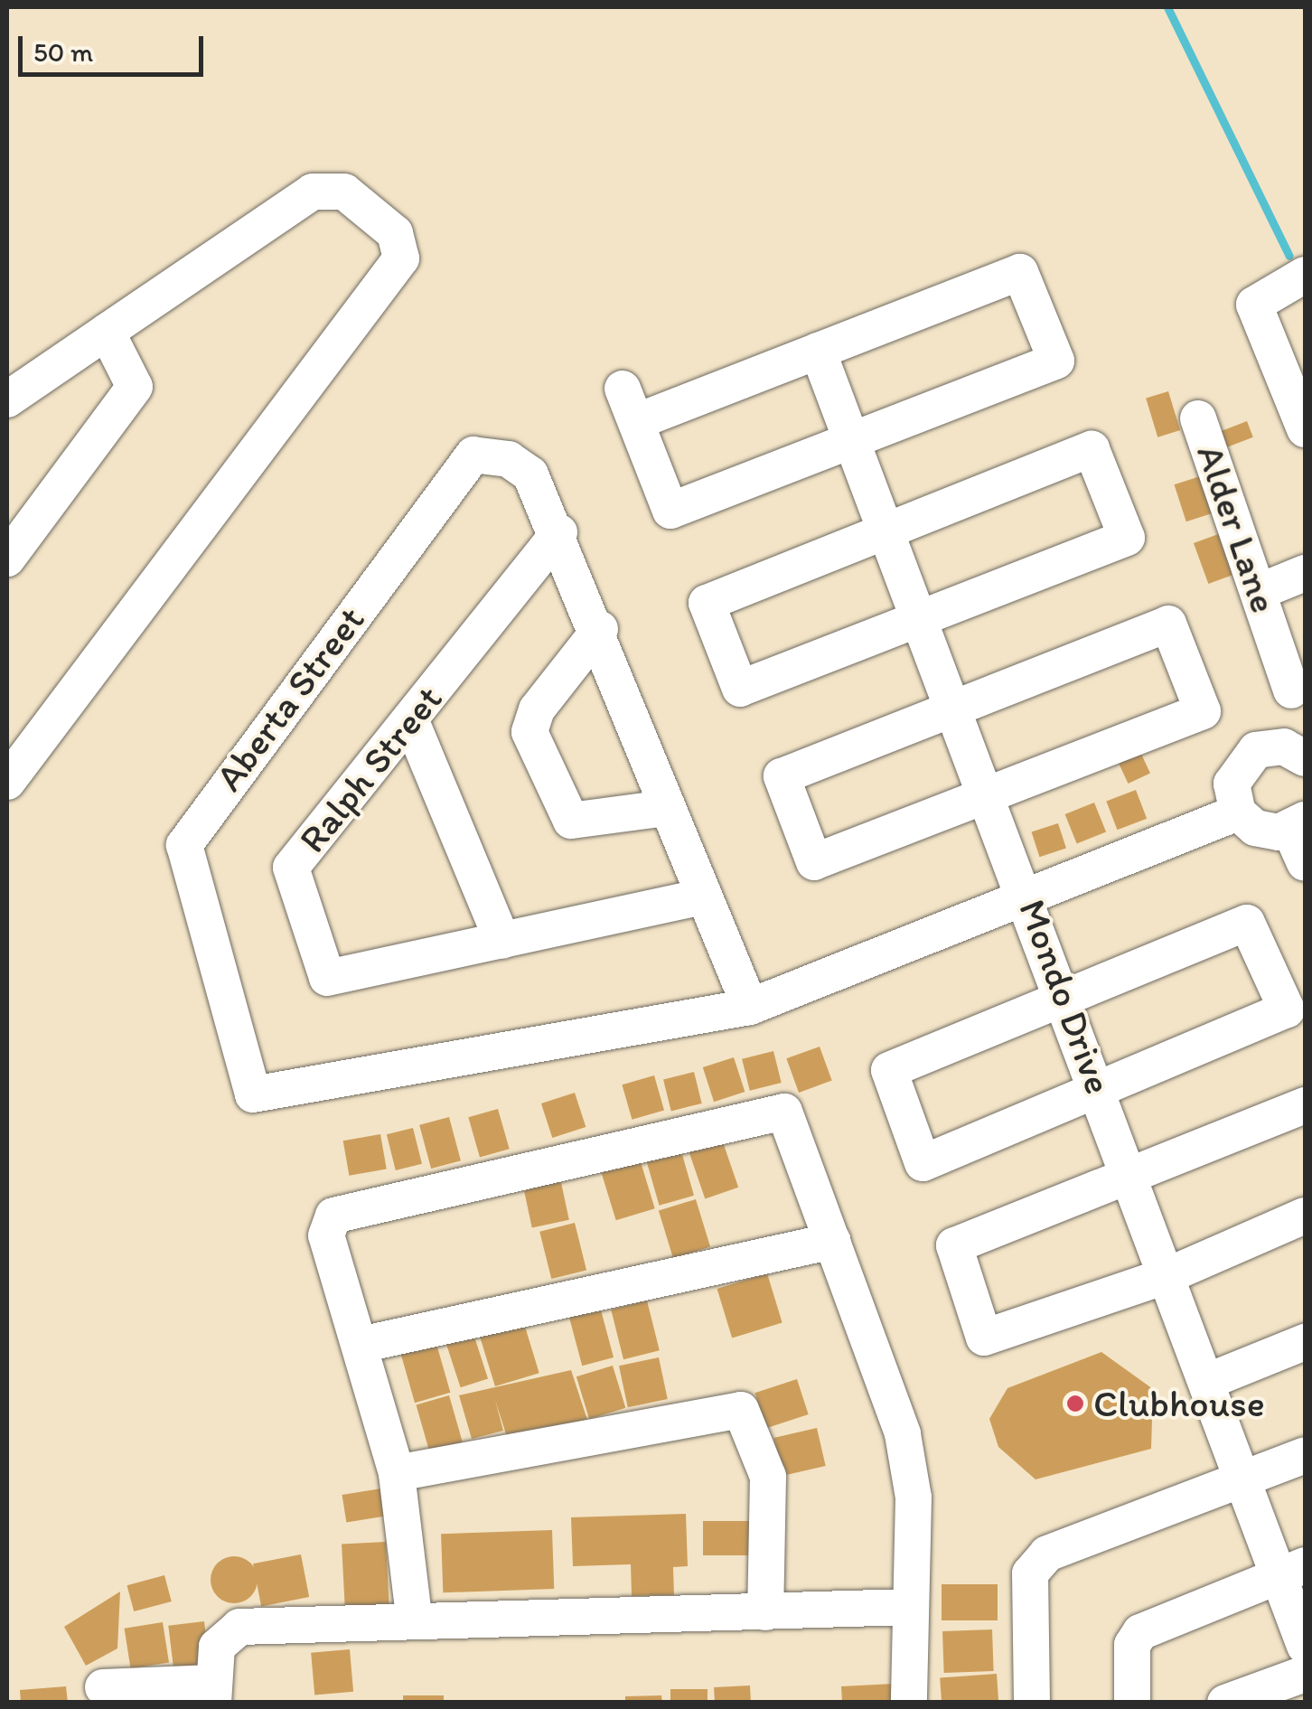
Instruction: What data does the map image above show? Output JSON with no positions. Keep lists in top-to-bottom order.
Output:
{
  "streets": {
    "street": [
      "Alder Lane",
      "Aberta Street",
      "Ralph Street",
      "Mondo Drive"
    ]
  },
  "crossings": [
    ["Aberta Street", "Ralph Street"],
    ["Aberta Street", "Mondo Drive"]
  ],
  "places": ["Clubhouse"],
  "scale_bar": "50 m"
}
